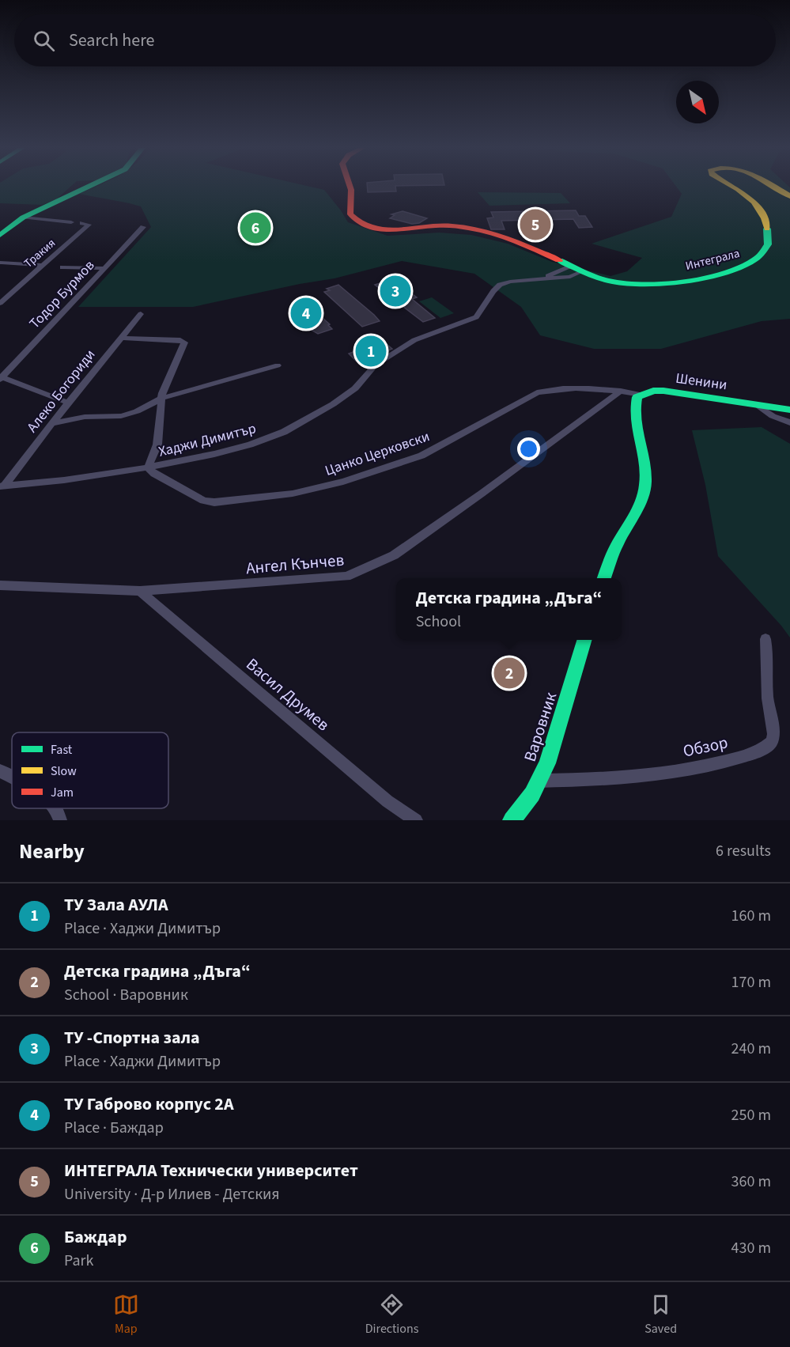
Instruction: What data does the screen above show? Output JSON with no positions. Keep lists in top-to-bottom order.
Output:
{
  "streets": {
    "street": [
      "Тракия",
      "Интеграла",
      "Тодор Бурмов",
      "Шенини",
      "Алеко Богориди",
      "Хаджи Димитър",
      "Цанко Церковски",
      "Ангел Кънчев",
      "Васил Друмев",
      "Варовник",
      "Обзор"
    ]
  },
  "crossings": [
    ["Интеграла", "Хаджи Димитър"],
    ["Шенини", "Цанко Церковски"],
    ["Алеко Богориди", "Хаджи Димитър"],
    ["Хаджи Димитър", "Цанко Церковски"],
    ["Цанко Церковски", "Ангел Кънчев"],
    ["Ангел Кънчев", "Васил Друмев"],
    ["Варовник", "Обзор"]
  ],
  "legend": ["Fast", "Slow", "Jam"],
  "north": "bottom right",
  "page": {
    "search": "Search here",
    "pins": [
      "5",
      "6",
      "3",
      "4",
      "1",
      "2"
    ],
    "popup": ["Детска градина „Дъга“", "School"],
    "heading": ["Nearby", "6 results"],
    "list": [
      {
        "mark": "1",
        "name": "ТУ Зала АУЛА",
        "note": "Place · Хаджи Димитър",
        "value": "160 m"
      },
      {
        "mark": "2",
        "name": "Детска градина „Дъга“",
        "note": "School · Варовник",
        "value": "170 m"
      },
      {
        "mark": "3",
        "name": "ТУ -Спортна зала",
        "note": "Place · Хаджи Димитър",
        "value": "240 m"
      },
      {
        "mark": "4",
        "name": "ТУ Габрово корпус 2А",
        "note": "Place · Баждар",
        "value": "250 m"
      },
      {
        "mark": "5",
        "name": "ИНТЕГРАЛА Технически университет",
        "note": "University · Д-р Илиев - Детския",
        "value": "360 m"
      },
      {
        "mark": "6",
        "name": "Баждар",
        "note": "Park",
        "value": "430 m"
      }
    ],
    "nav": ["Map", "Directions", "Saved"]
  }
}
